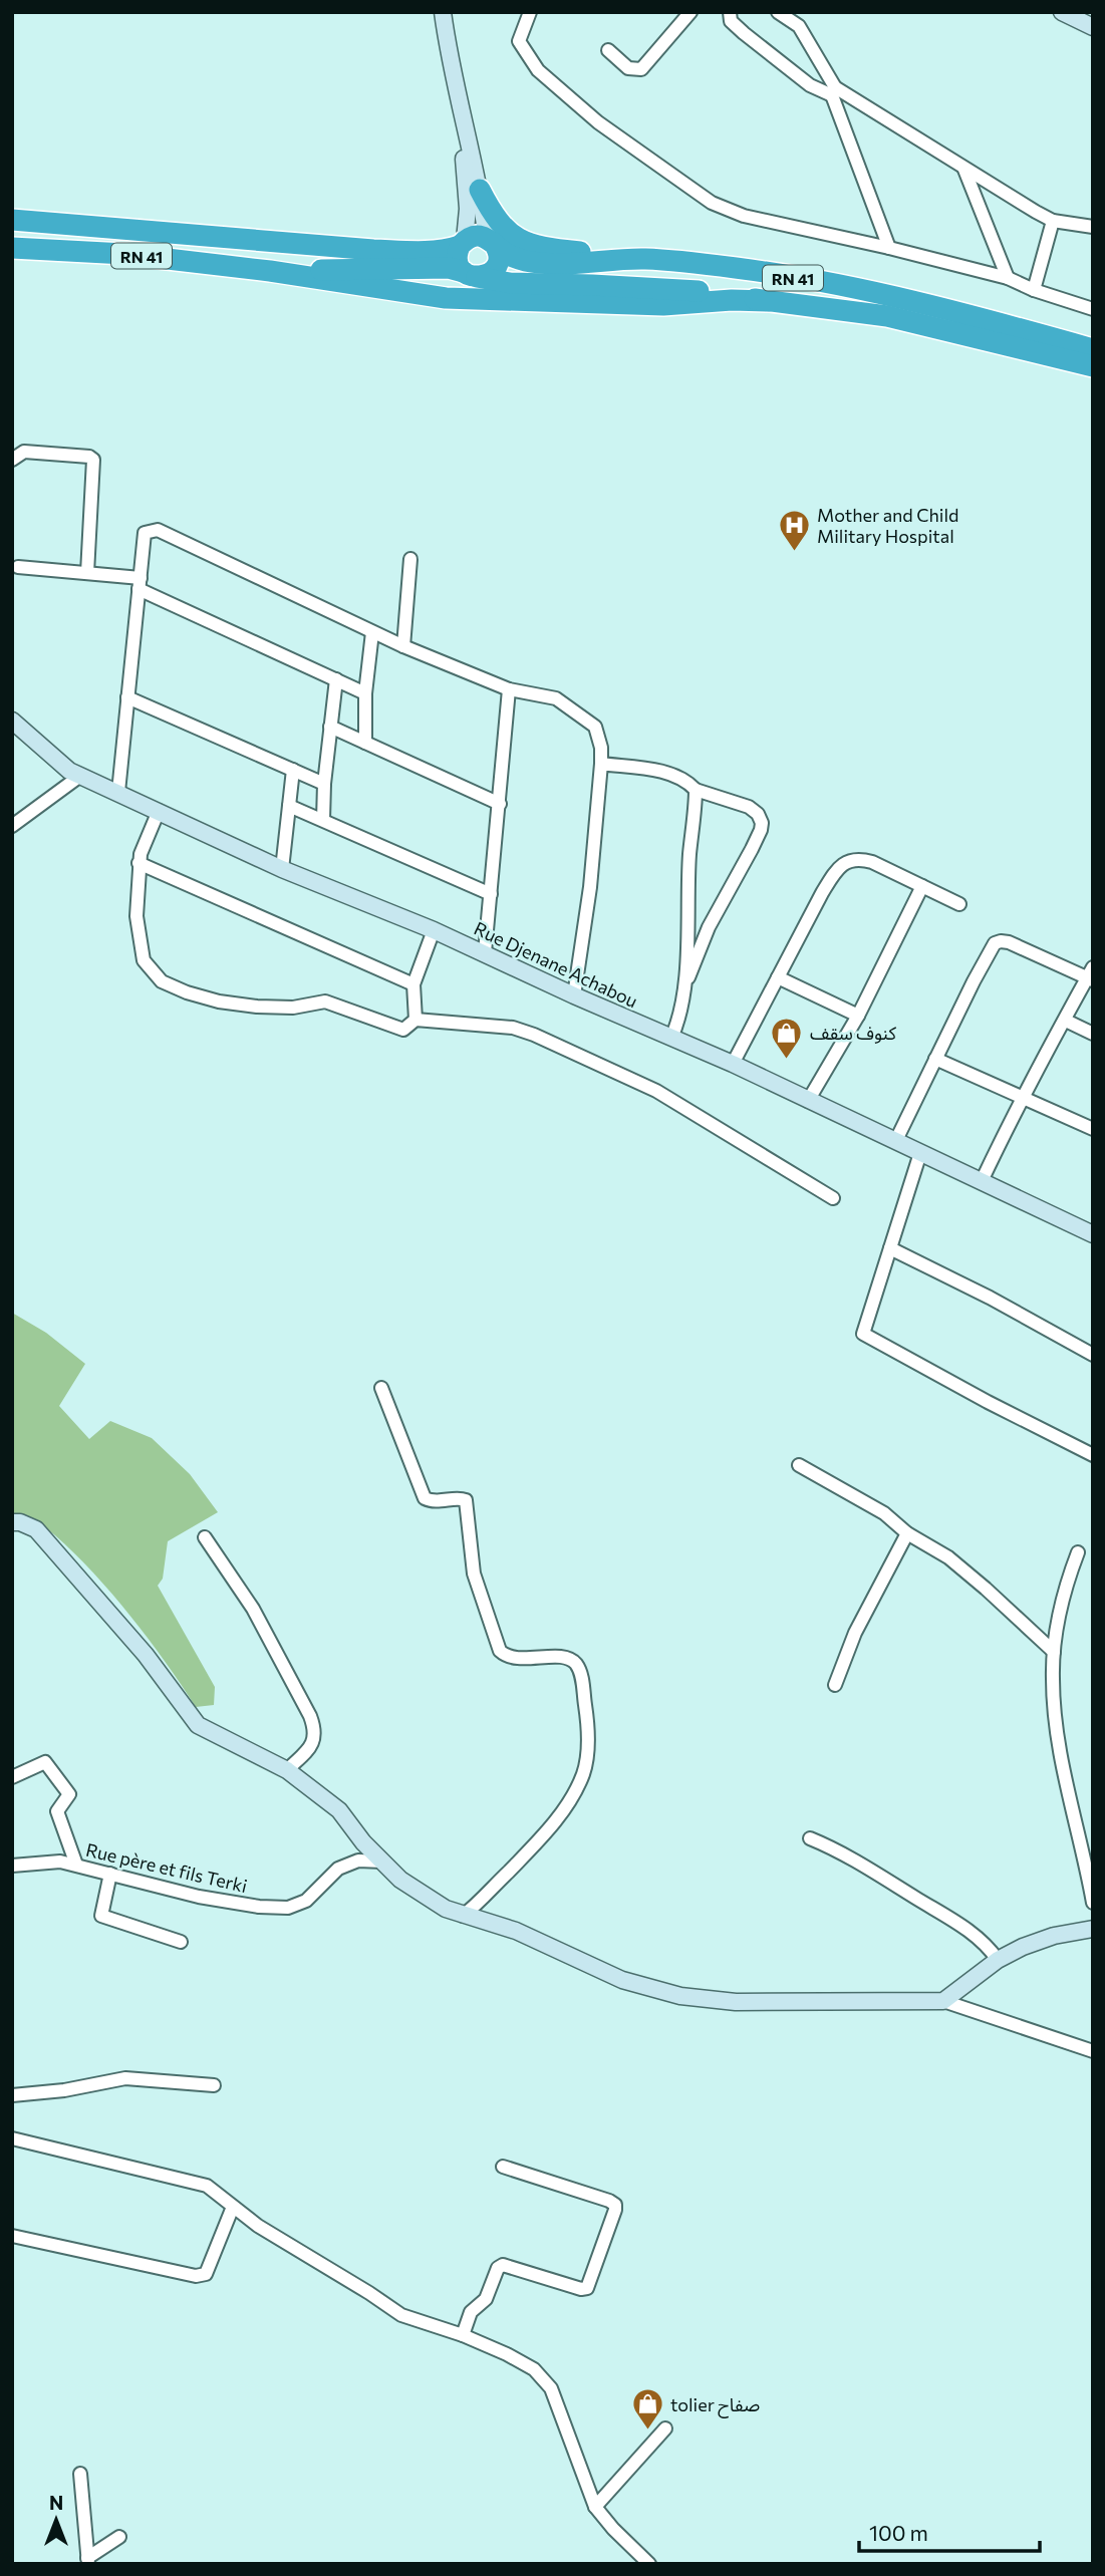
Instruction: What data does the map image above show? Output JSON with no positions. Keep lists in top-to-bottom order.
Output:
{
  "streets": {
    "highway": ["RN 41"],
    "main road": ["Rue Djenane Achabou"],
    "street": ["Rue père et fils Terki"]
  },
  "places": {
    "hospital": ["Mother and Child Military Hospital"],
    "shop": ["كنوف سقف", "tolier صفاح"]
  },
  "scale_bar": "100 m",
  "north": "top"
}
